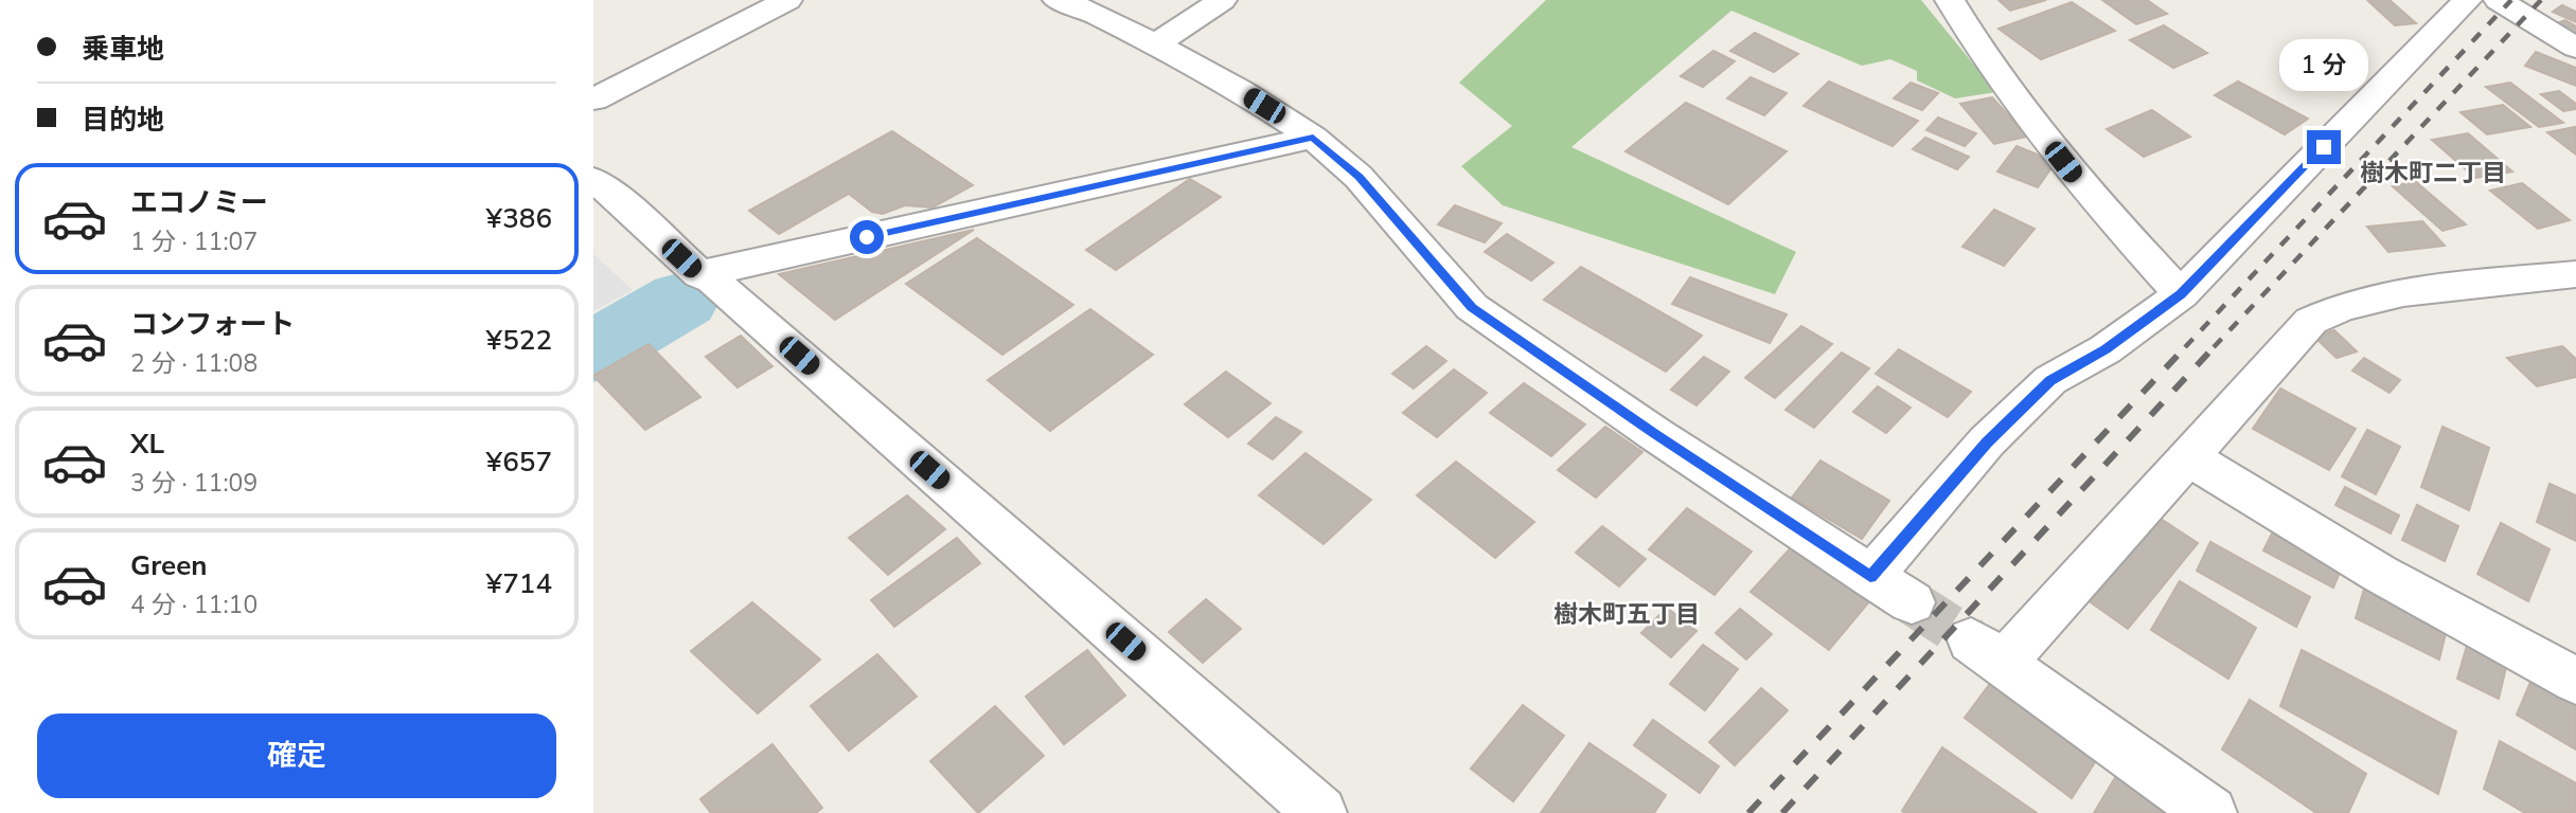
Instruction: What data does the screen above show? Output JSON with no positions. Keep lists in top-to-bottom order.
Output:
{
  "districts": ["樹木町二丁目", "樹木町五丁目"],
  "page": {
    "banner": ["乗車地", "目的地"],
    "bubble": "1 分",
    "list": [
      {
        "name": "エコノミー",
        "note": "1 分 · 11:07",
        "value": "¥386"
      },
      {
        "name": "コンフォート",
        "note": "2 分 · 11:08",
        "value": "¥522"
      },
      {
        "name": "XL",
        "note": "3 分 · 11:09",
        "value": "¥657"
      },
      {
        "name": "Green",
        "note": "4 分 · 11:10",
        "value": "¥714"
      }
    ],
    "buttons": "確定"
  }
}
